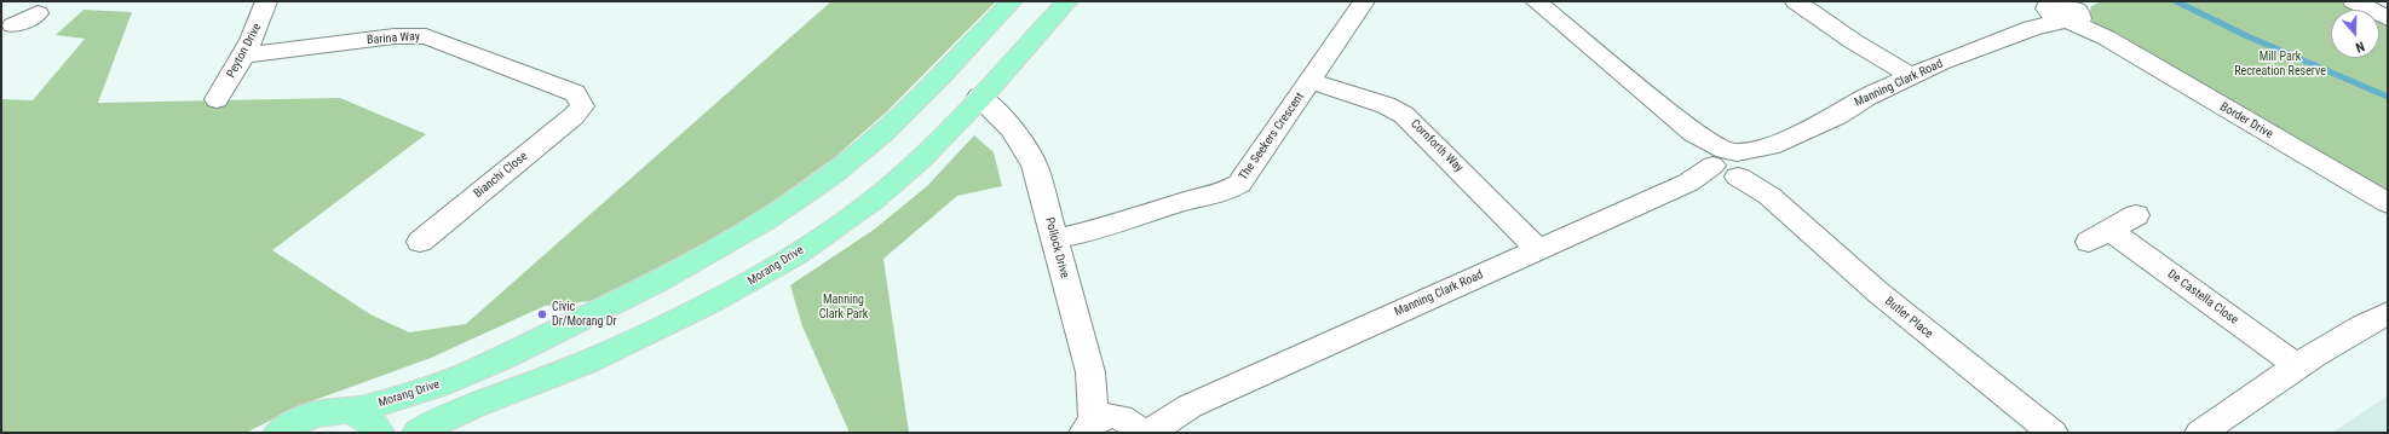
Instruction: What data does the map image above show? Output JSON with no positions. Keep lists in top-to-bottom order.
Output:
{
  "streets": {
    "main road": ["Morang Drive"],
    "street": [
      "Barina Way",
      "Peyton Drive",
      "Manning Clark Road",
      "Border Drive",
      "The Seekers Crescent",
      "Cornforth Way",
      "Bianchi Close",
      "Pollock Drive",
      "De Castella Close",
      "Butler Place"
    ]
  },
  "crossings": [
    ["Barina Way", "Peyton Drive"],
    ["Barina Way", "Bianchi Close"],
    ["Manning Clark Road", "Border Drive"],
    ["Manning Clark Road", "Cornforth Way"],
    ["Manning Clark Road", "Pollock Drive"],
    ["Manning Clark Road", "Butler Place"],
    ["The Seekers Crescent", "Cornforth Way"],
    ["The Seekers Crescent", "Pollock Drive"],
    ["Pollock Drive", "Morang Drive"]
  ],
  "parks": ["Mill Park Recreation Reserve", "Manning Clark Park"],
  "places": ["Civic Dr/Morang Dr"],
  "north": "bottom"
}
